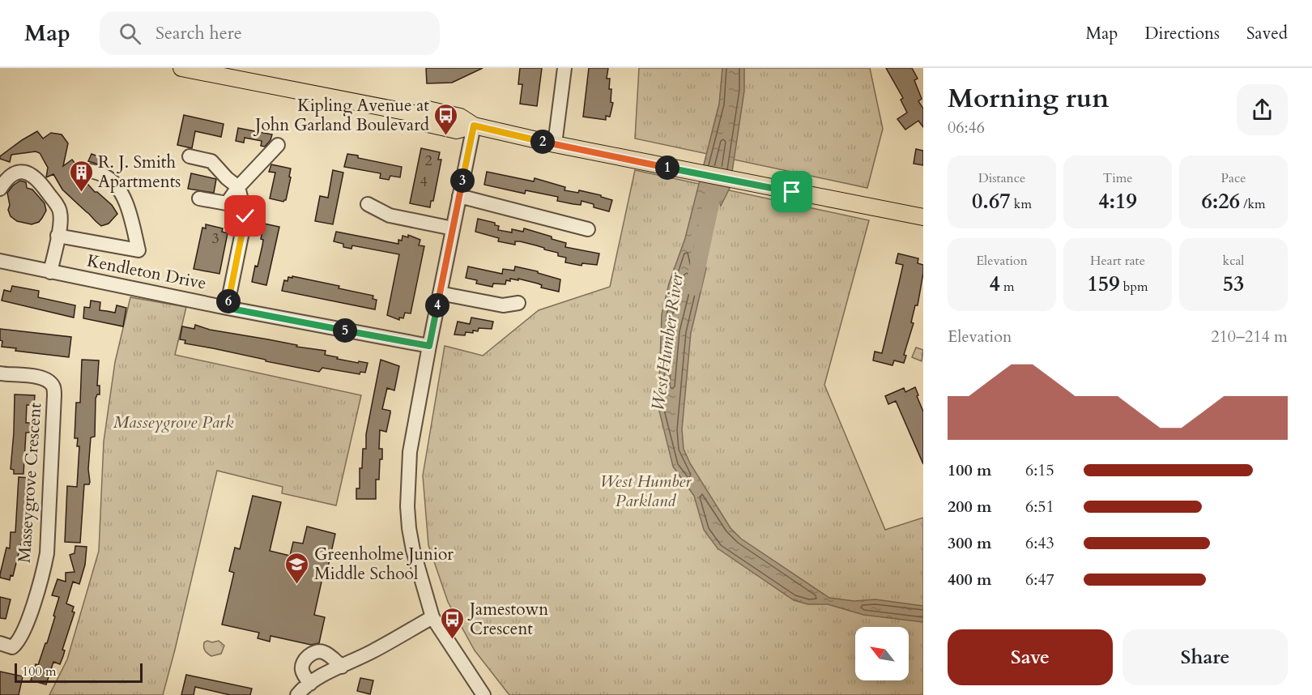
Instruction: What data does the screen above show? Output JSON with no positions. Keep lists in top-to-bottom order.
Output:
{
  "streets": {
    "street": ["Kendleton Drive", "Masseygrove Crescent"]
  },
  "water": ["West Humber River"],
  "parks": ["Masseygrove Park", "West Humber Parkland"],
  "places": {
    "bus stop": ["Kipling Avenue at John Garland Boulevard", "Jamestown Crescent"],
    "building": ["R. J. Smith Apartments"],
    "school or university": ["Greenholme Junior Middle School"]
  },
  "house_numbers": ["2", "4", "3"],
  "scale_bar": "100 m",
  "north": "top left",
  "page": {
    "header": "Map",
    "search": "Search here",
    "nav": ["Map", "Directions", "Saved"],
    "heading": ["Morning run", "06:46"],
    "pins": [
      "2",
      "1",
      "3",
      "6",
      "4",
      "5"
    ],
    "stats": [
      ["Distance", "0.67 km"],
      ["Time", "4:19"],
      ["Pace", "6:26 /km"],
      ["Elevation", "4 m"],
      ["Heart rate", "159 bpm"],
      ["kcal", "53"]
    ],
    "chart": ["Elevation", "210–214 m"],
    "list": [
      {
        "name": "100 m",
        "note": "6:15"
      },
      {
        "name": "200 m",
        "note": "6:51"
      },
      {
        "name": "300 m",
        "note": "6:43"
      },
      {
        "name": "400 m",
        "note": "6:47"
      }
    ],
    "buttons": ["Save", "Share"],
    "scale": "100 m"
  }
}
